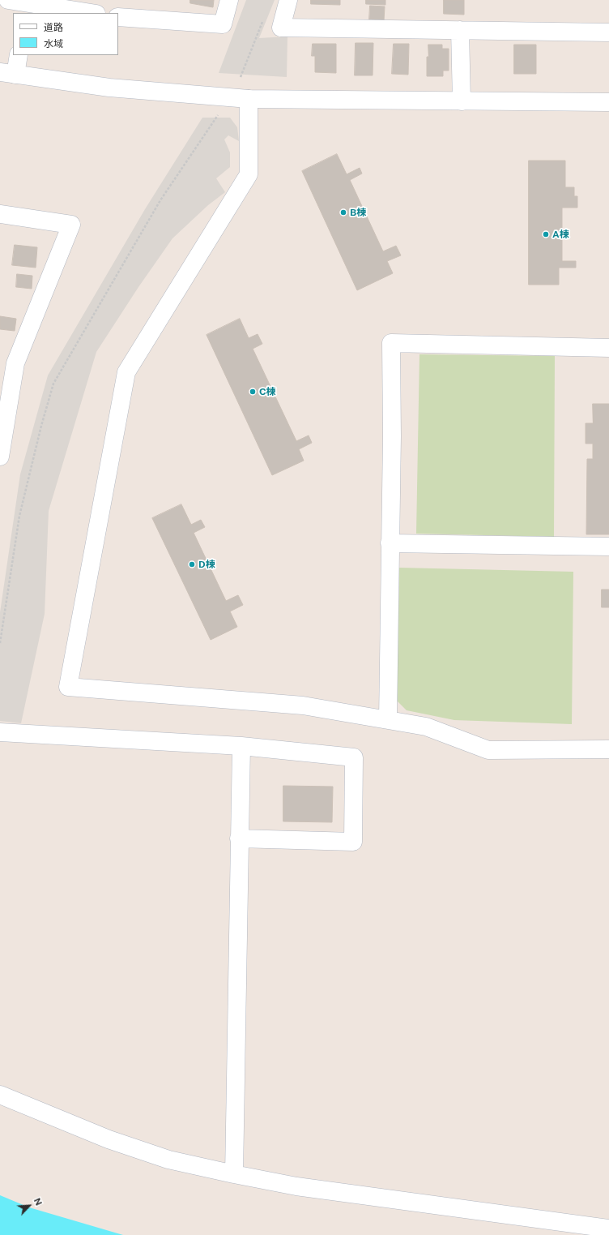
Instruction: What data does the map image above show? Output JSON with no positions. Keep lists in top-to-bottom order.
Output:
{
  "places": [
    "B棟",
    "A棟",
    "C棟",
    "D棟"
  ],
  "legend": ["道路", "水域"],
  "north": "top right"
}
